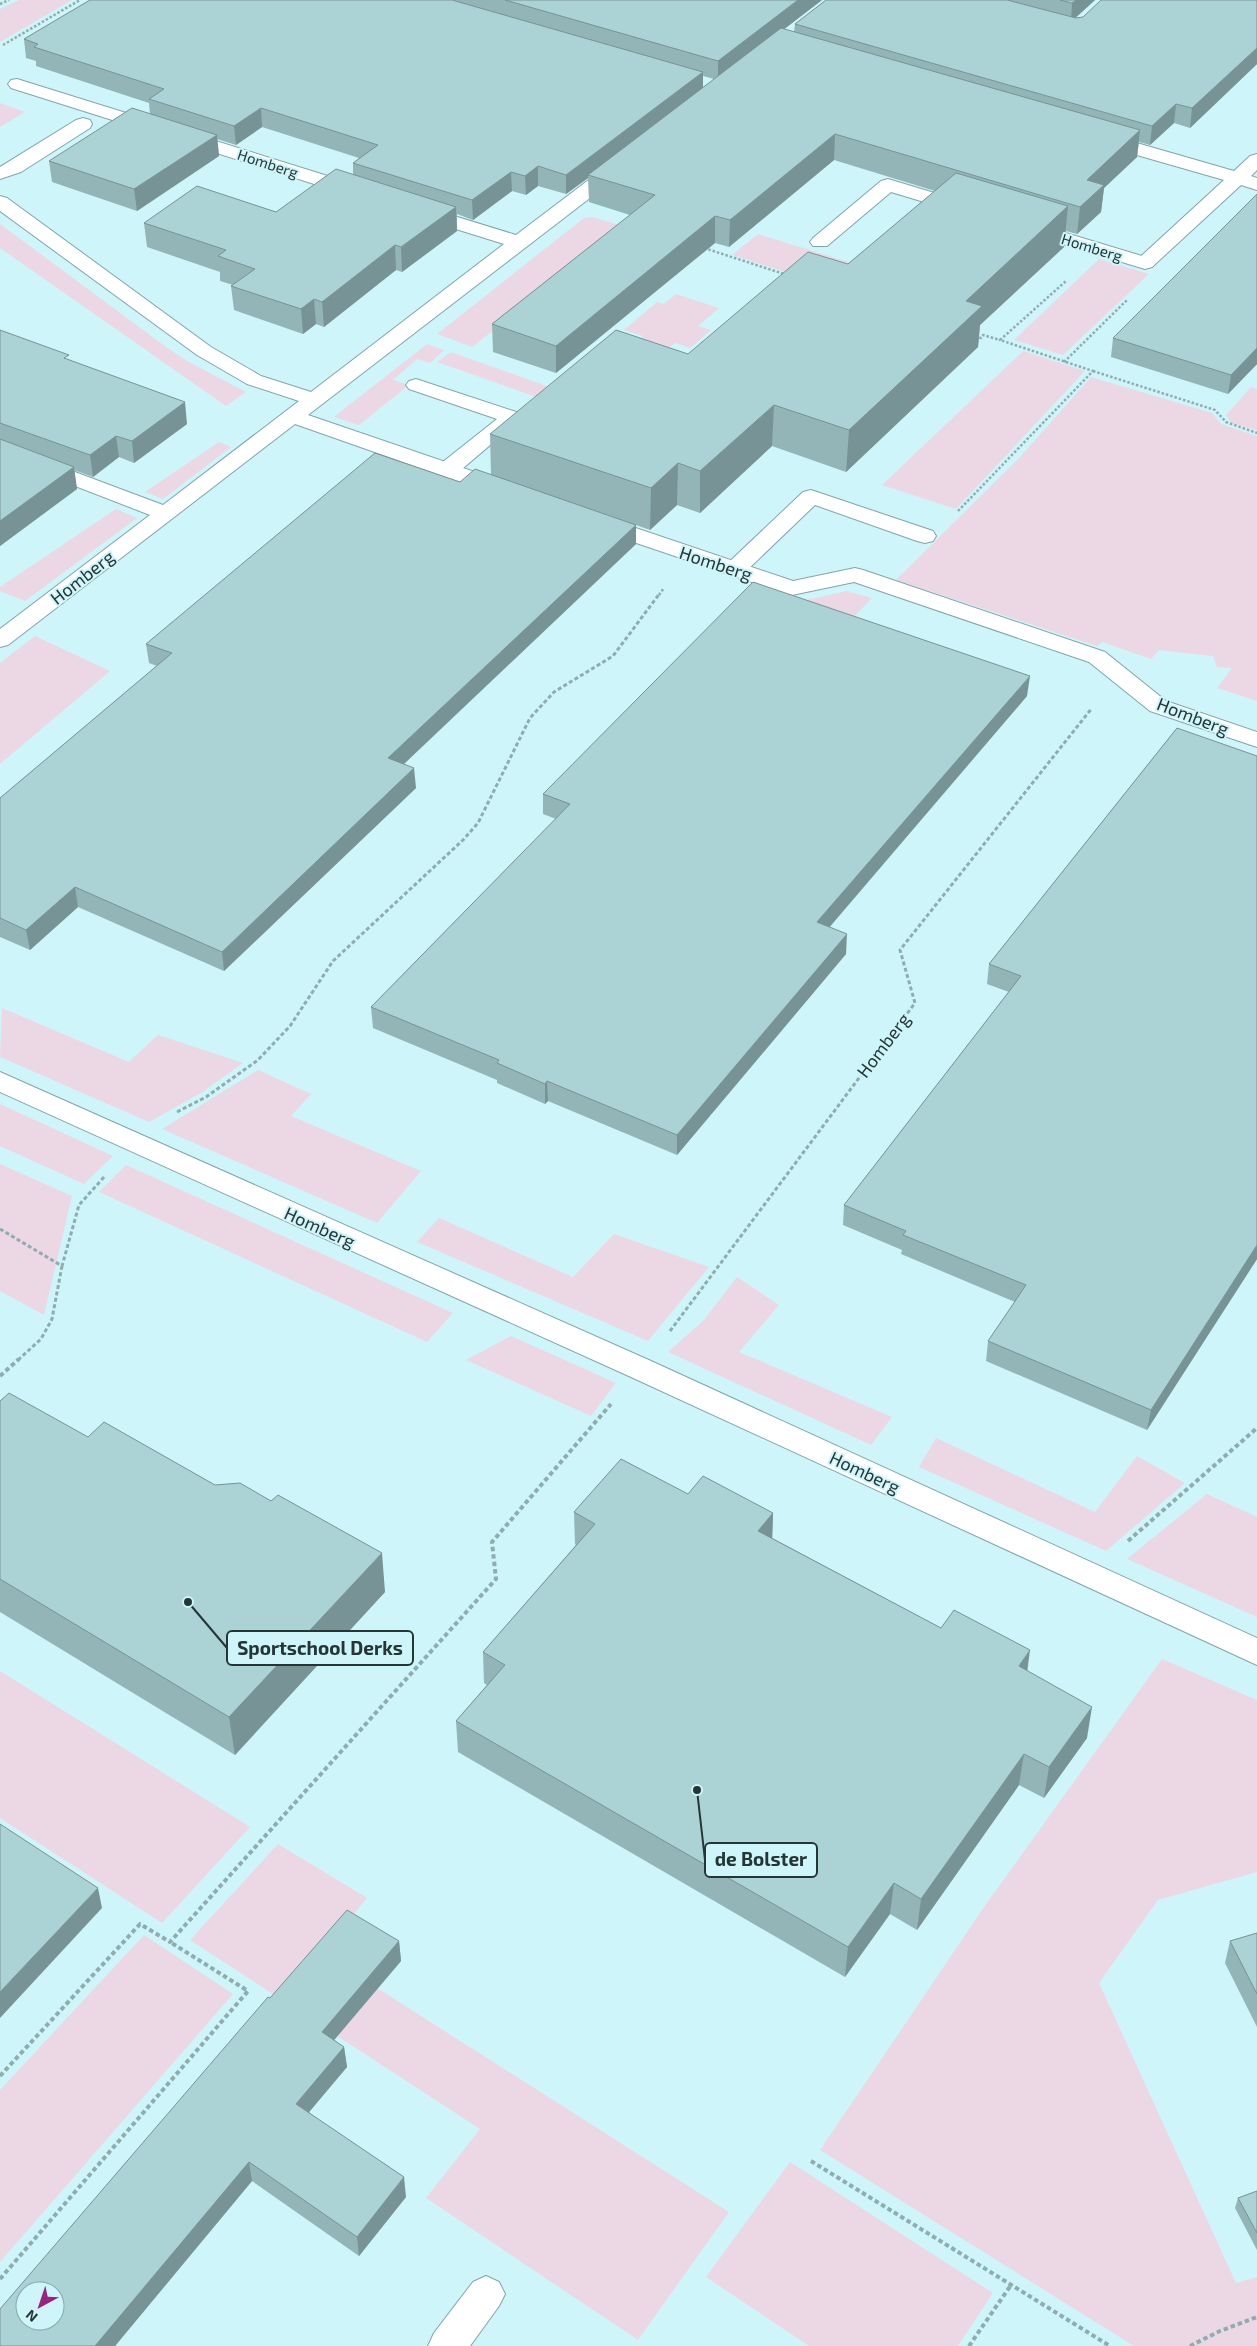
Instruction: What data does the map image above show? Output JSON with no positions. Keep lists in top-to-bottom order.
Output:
{
  "streets": {
    "street": ["Homberg"]
  },
  "places": ["Sportschool Derks", "de Bolster"],
  "north": "bottom left"
}
